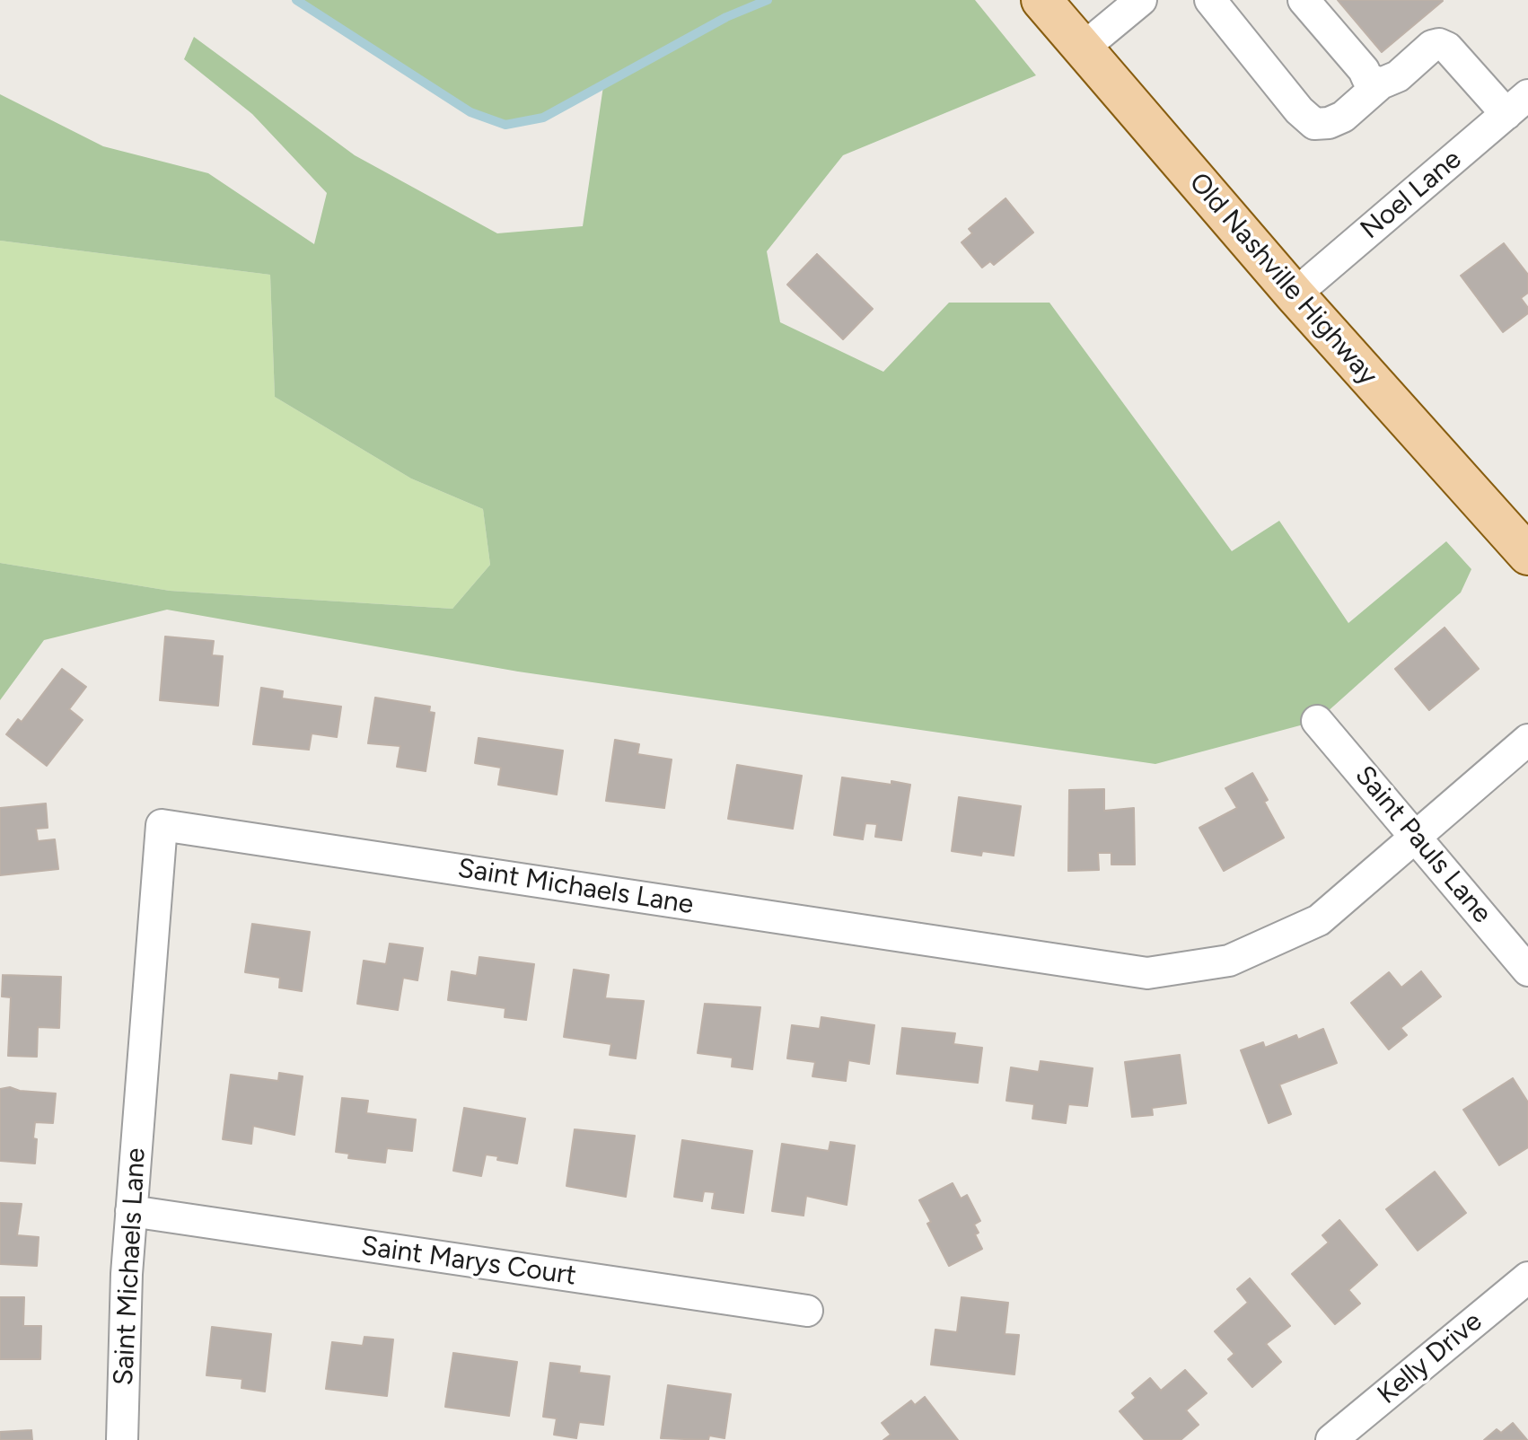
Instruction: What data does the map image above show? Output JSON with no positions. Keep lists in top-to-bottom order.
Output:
{
  "streets": {
    "main road": ["Old Nashville Highway"],
    "street": [
      "Noel Lane",
      "Saint Pauls Lane",
      "Saint Michaels Lane",
      "Saint Marys Court",
      "Kelly Drive"
    ]
  },
  "crossings": [
    ["Noel Lane", "Old Nashville Highway"],
    ["Saint Pauls Lane", "Saint Michaels Lane"],
    ["Saint Michaels Lane", "Saint Marys Court"]
  ]
}
